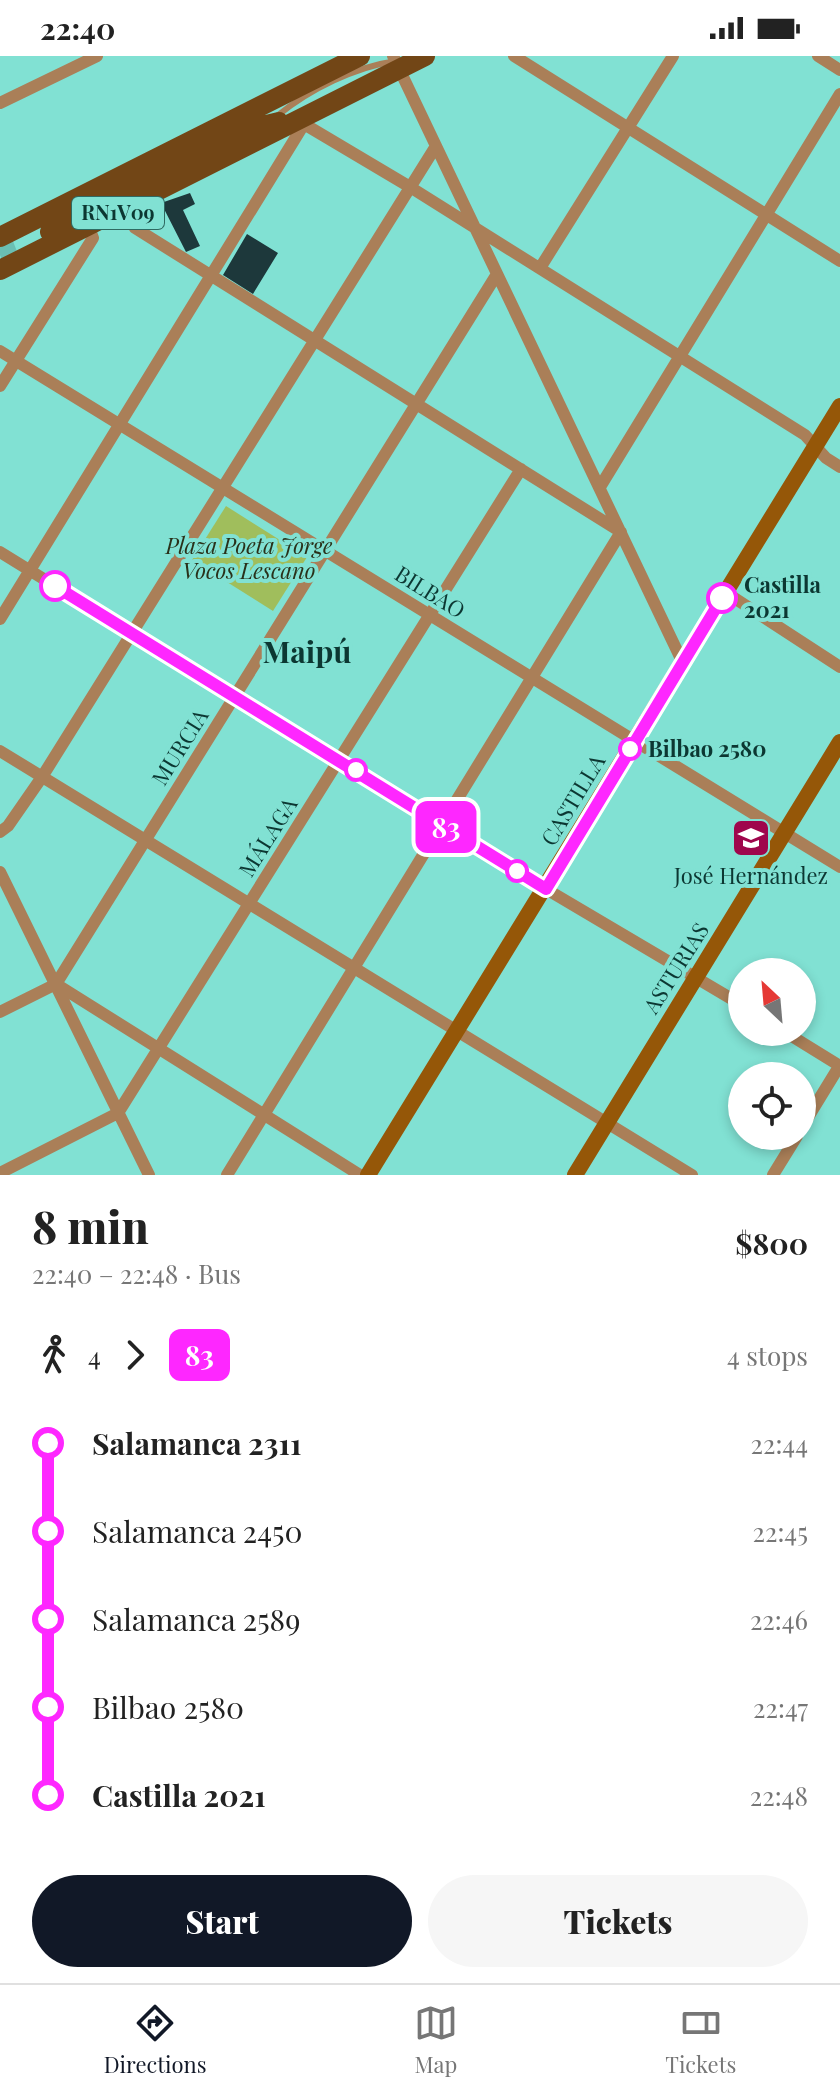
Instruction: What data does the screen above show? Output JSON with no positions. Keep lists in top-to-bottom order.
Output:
{
  "streets": {
    "main road": ["RN1V09"],
    "street": [
      "BILBAO",
      "MURCIA",
      "CASTILLA",
      "MÁLAGA",
      "ASTURIAS"
    ]
  },
  "crossings": [
    ["BILBAO", "MURCIA"],
    ["BILBAO", "CASTILLA"],
    ["BILBAO", "MÁLAGA"],
    ["BILBAO", "ASTURIAS"]
  ],
  "districts": ["Maipú"],
  "parks": ["Plaza Poeta Jorge Vocos Lescano"],
  "places": {
    "other": ["Castilla 2021", "Bilbao 2580"],
    "school or university": ["José Hernández"]
  },
  "lines": ["bus line 83"],
  "north": "top left",
  "page": {
    "status": "22:40",
    "on_map": "83",
    "heading": ["8 min", "22:40 – 22:48 · Bus", "$800"],
    "legs": ["4", "83", "4 stops"],
    "list": [
      {
        "name": "Salamanca 2311",
        "value": "22:44"
      },
      {
        "name": "Salamanca 2450",
        "value": "22:45"
      },
      {
        "name": "Salamanca 2589",
        "value": "22:46"
      },
      {
        "name": "Bilbao 2580",
        "value": "22:47"
      },
      {
        "name": "Castilla 2021",
        "value": "22:48"
      }
    ],
    "buttons": ["Start", "Tickets"],
    "tabs": ["Directions", "Map", "Tickets"]
  }
}
